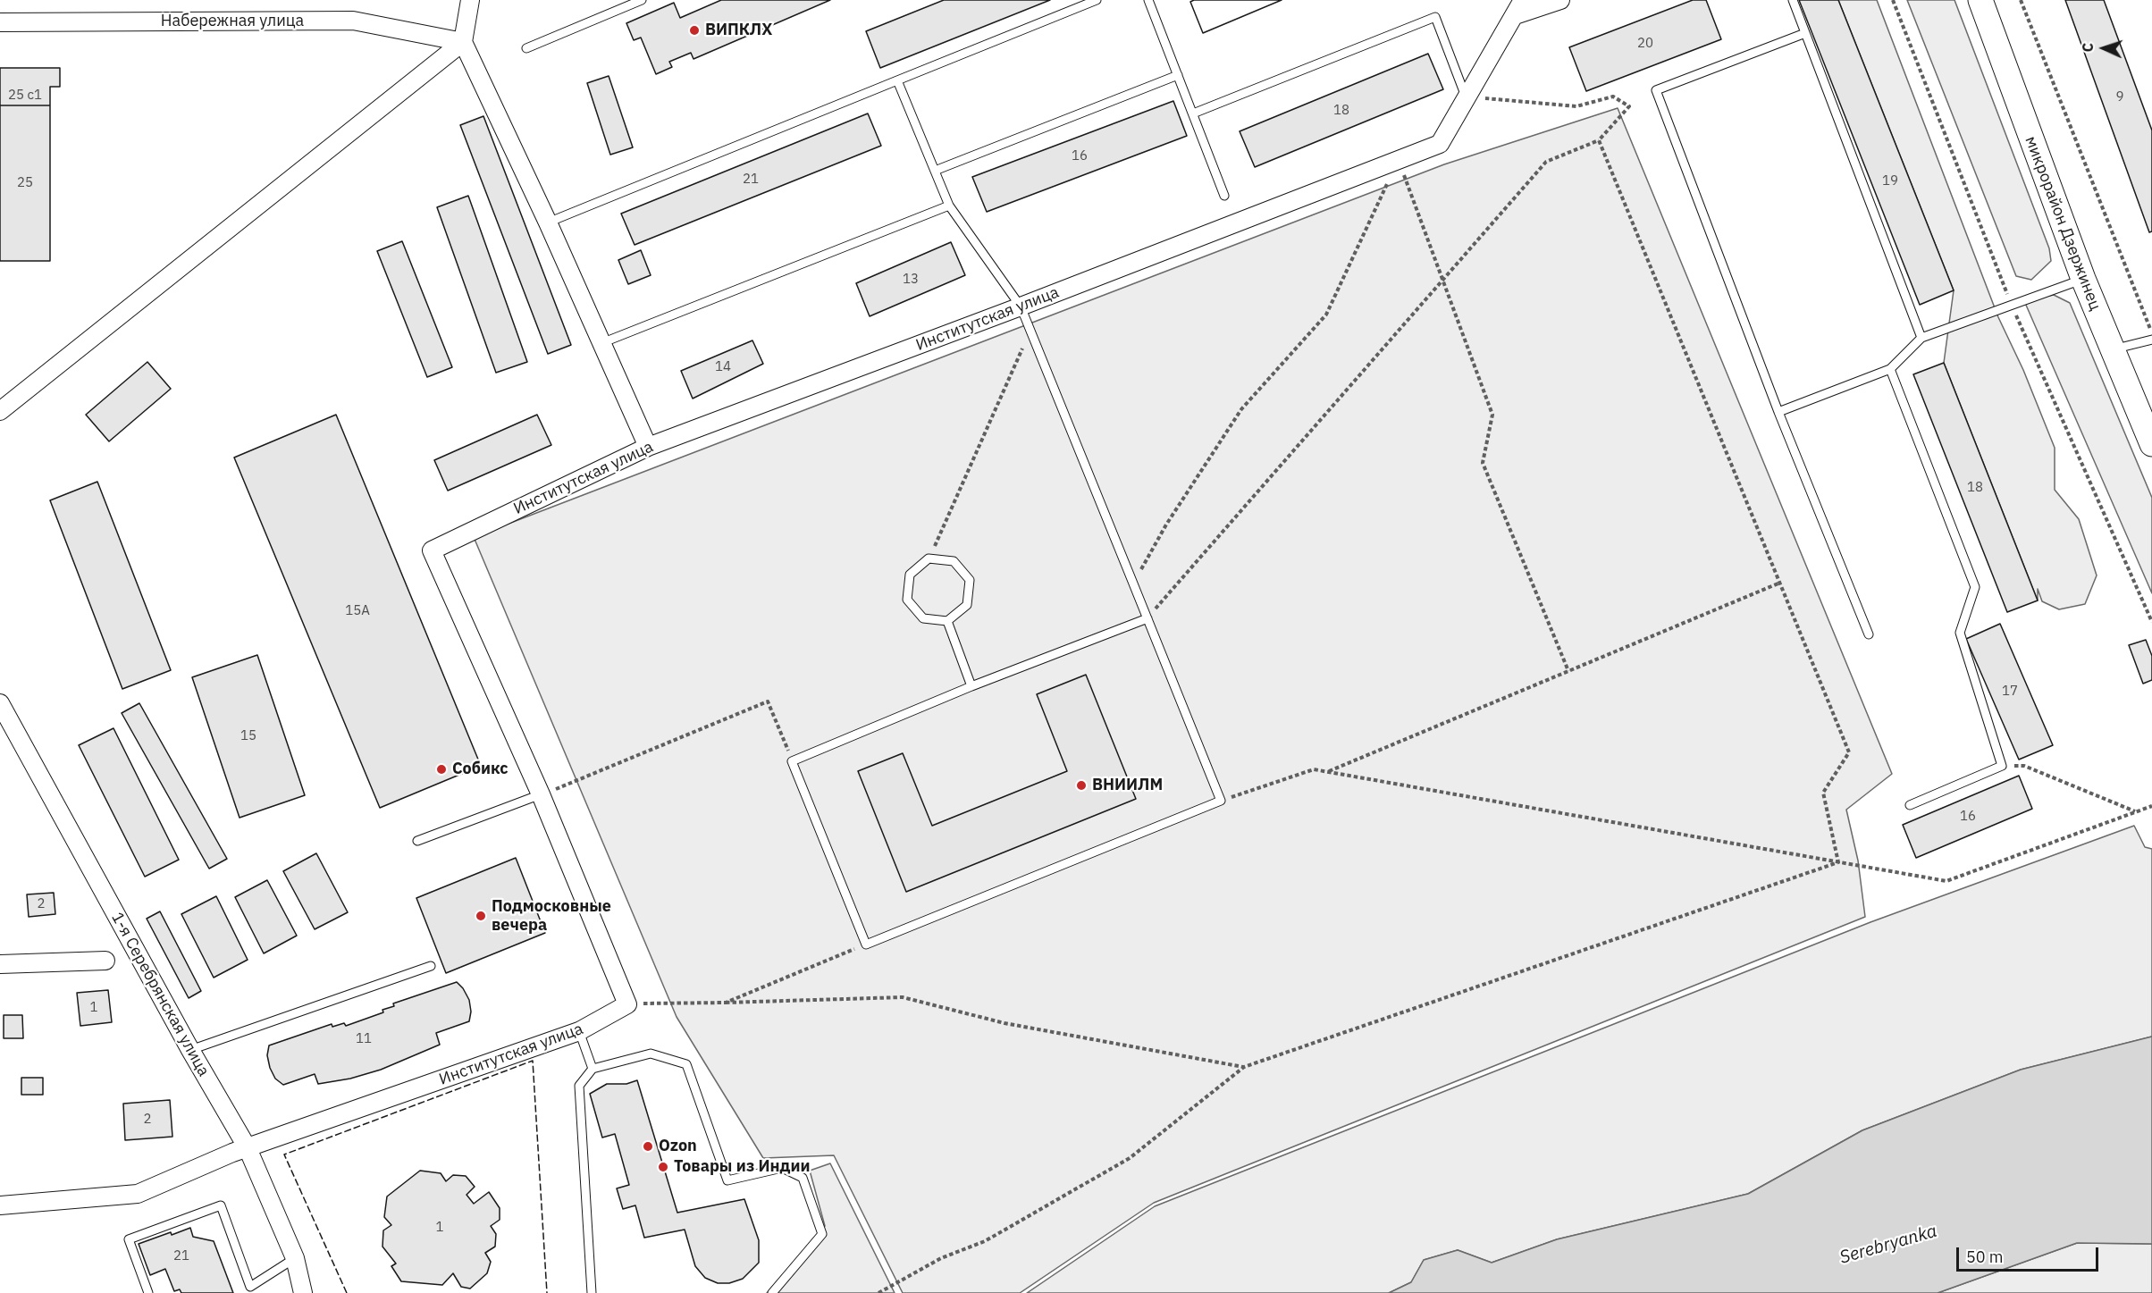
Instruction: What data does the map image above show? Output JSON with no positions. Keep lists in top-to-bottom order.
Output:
{
  "streets": {
    "main road": ["микрорайон Дзержинец"],
    "street": ["Набережная улица", "Институтская улица", "1-я Серебрянская улица"]
  },
  "crossings": [
    ["Институтская улица", "1-я Серебрянская улица"]
  ],
  "water": ["Serebryanka"],
  "places": [
    "ВИПКЛХ",
    "Собикс",
    "ВНИИЛМ",
    "Подмосковные вечера",
    "Ozon",
    "Товары из Индии"
  ],
  "house_numbers": [
    "20",
    "25 с1",
    "9",
    "18",
    "16",
    "21",
    "19",
    "25",
    "13",
    "14",
    "18",
    "15А",
    "17",
    "15",
    "16",
    "2",
    "1",
    "11",
    "2",
    "1",
    "21"
  ],
  "scale_bar": "50 m",
  "north": "left"
}
